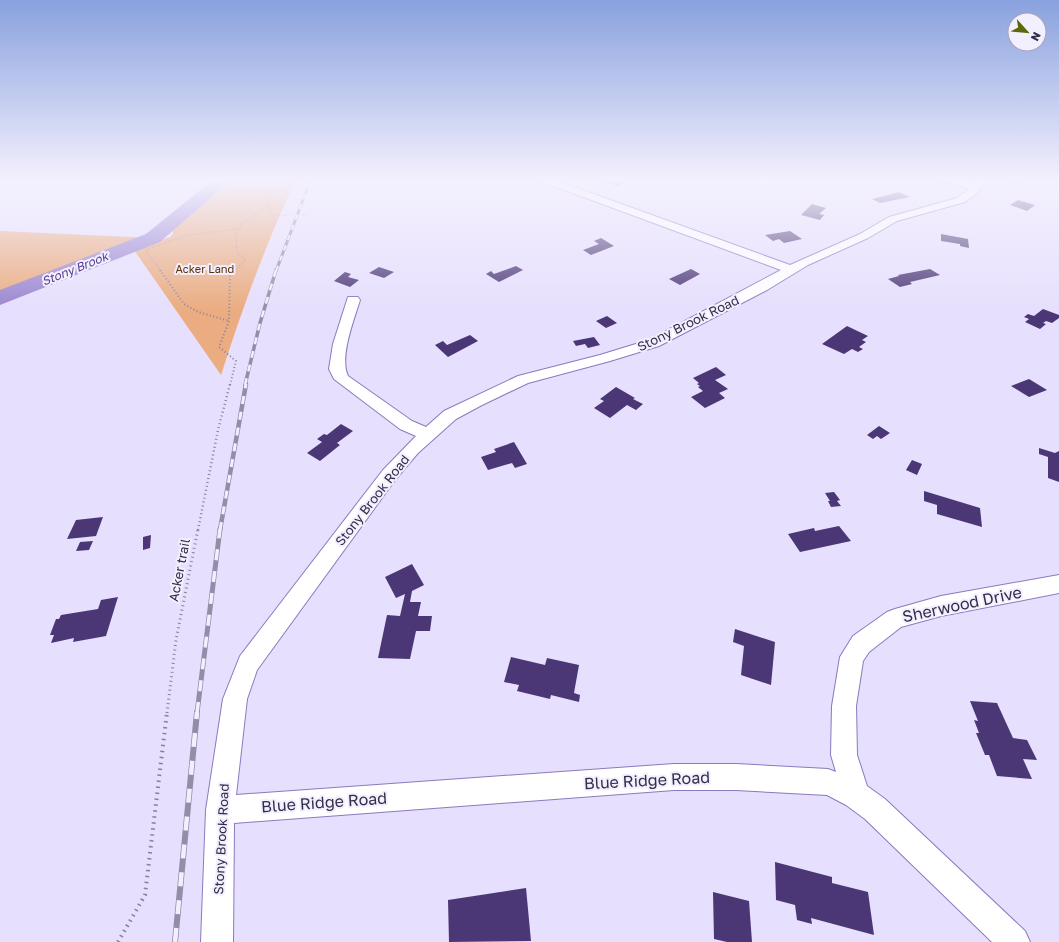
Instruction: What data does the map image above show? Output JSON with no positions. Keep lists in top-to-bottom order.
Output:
{
  "streets": {
    "street": ["Stony Brook Road", "Sherwood Drive", "Blue Ridge Road"],
    "path": ["Acker trail"]
  },
  "crossings": [
    ["Stony Brook Road", "Blue Ridge Road"],
    ["Sherwood Drive", "Blue Ridge Road"]
  ],
  "water": ["Stony Brook"],
  "parks": ["Acker Land"],
  "north": "bottom right"
}
